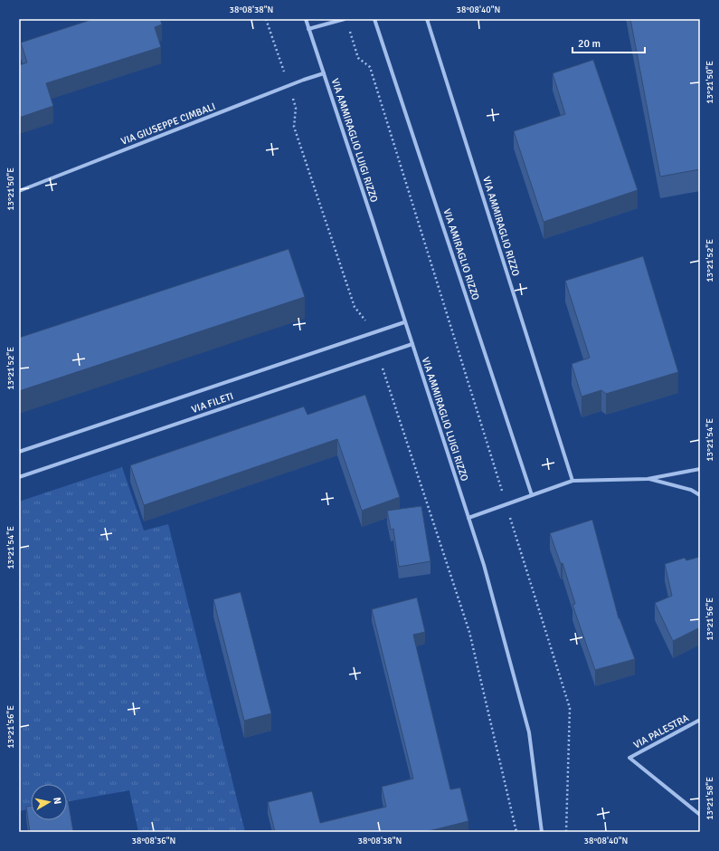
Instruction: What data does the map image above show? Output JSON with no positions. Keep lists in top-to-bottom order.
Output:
{
  "streets": {
    "street": [
      "VIA GIUSEPPE CIMBALI",
      "VIA AMMIRAGLIO LUIGI RIZZO",
      "VIA AMMIRAGLIO RIZZO",
      "VIA AMIRAGLIO RIZZO",
      "VIA FILETI",
      "VIA PALESTRA"
    ]
  },
  "crossings": [
    ["VIA GIUSEPPE CIMBALI", "VIA AMMIRAGLIO LUIGI RIZZO"],
    ["VIA AMMIRAGLIO LUIGI RIZZO", "VIA FILETI"]
  ],
  "scale_bar": "20 m",
  "north": "right",
  "coordinates": [
    "38°08'38\"N",
    "38°08'40\"N",
    "13°21'50\"E",
    "13°21'52\"E",
    "13°21'54\"E",
    "13°21'56\"E",
    "13°21'58\"E",
    "38°08'36\"N"
  ]
}
